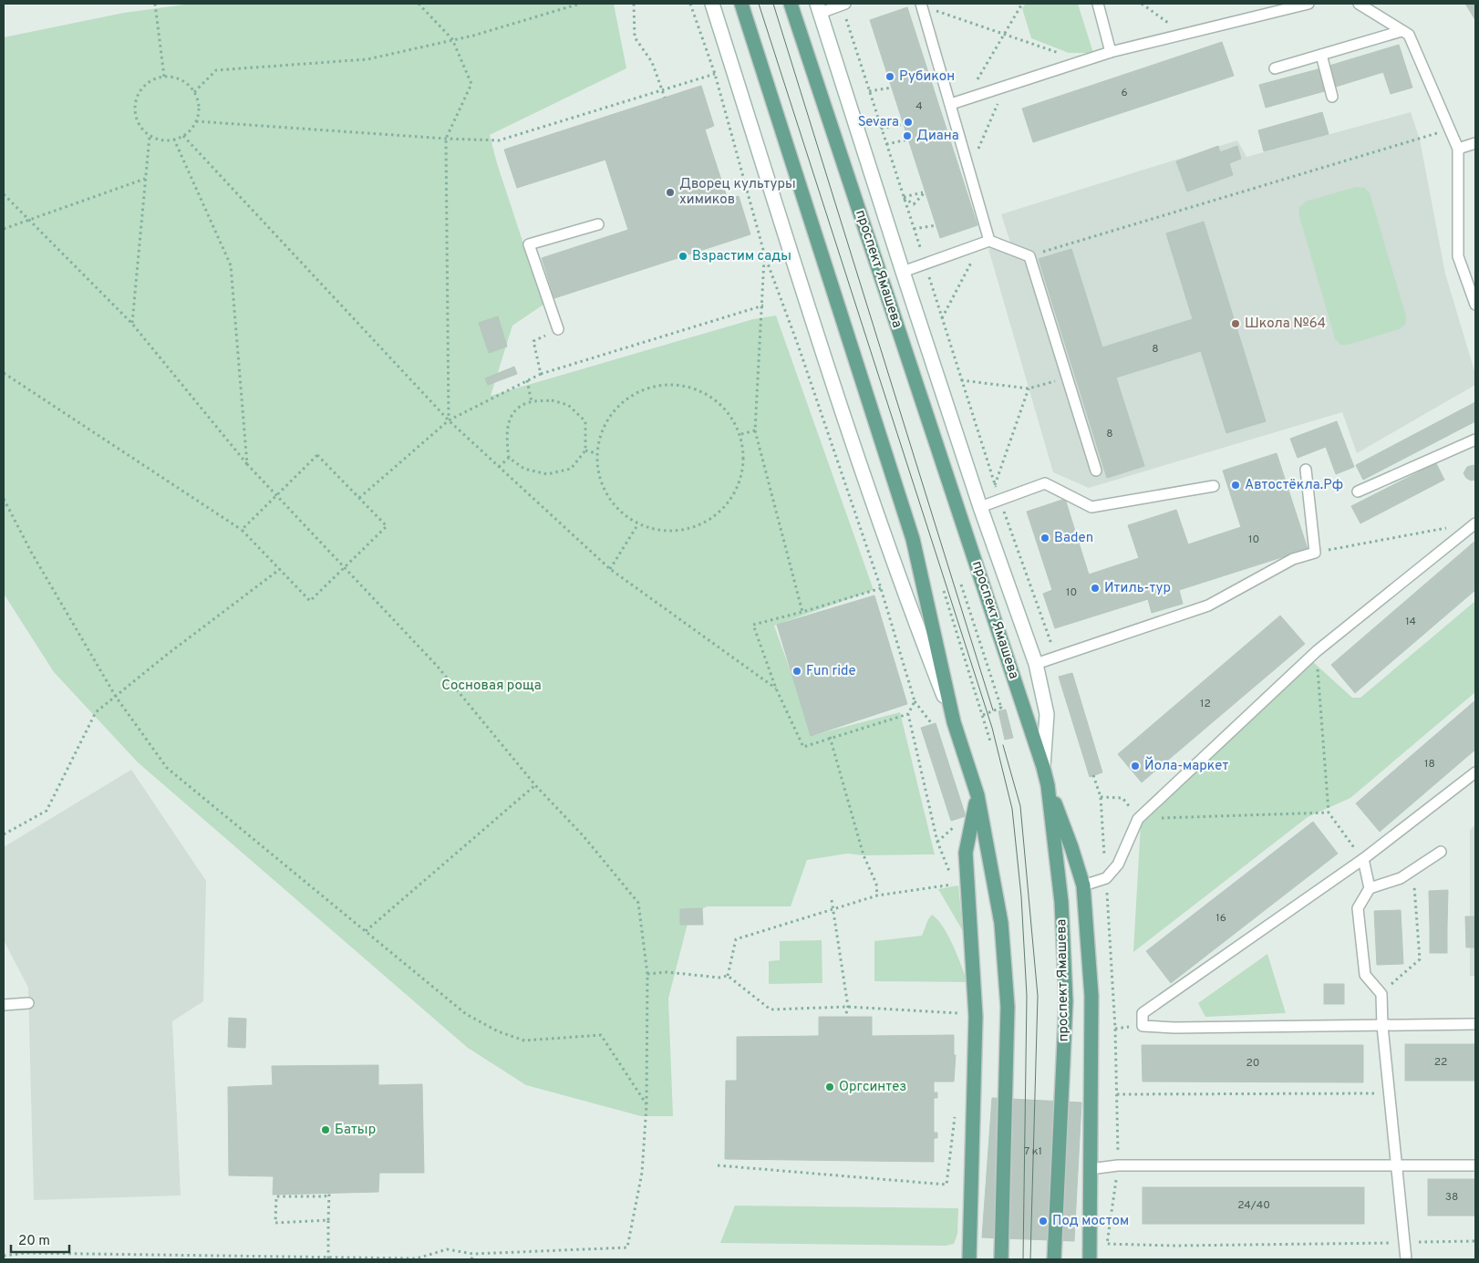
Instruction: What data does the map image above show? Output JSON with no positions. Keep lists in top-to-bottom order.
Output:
{
  "streets": {
    "main road": ["проспект Ямашева"]
  },
  "parks": ["Сосновая роща"],
  "places": [
    "Рубикон",
    "Sevara",
    "Диана",
    "Дворец культуры химиков",
    "Взрастим сады",
    "Школа №64",
    "Автостёкла.Рф",
    "Baden",
    "Итиль-тур",
    "Fun ride",
    "Йола-маркет",
    "Оргсинтез",
    "Батыр",
    "Под мостом"
  ],
  "house_numbers": [
    "6",
    "4",
    "8",
    "8",
    "10",
    "10",
    "14",
    "12",
    "18",
    "16",
    "22",
    "20",
    "7 к1",
    "38",
    "24/40"
  ],
  "scale_bar": "20 m"
}
